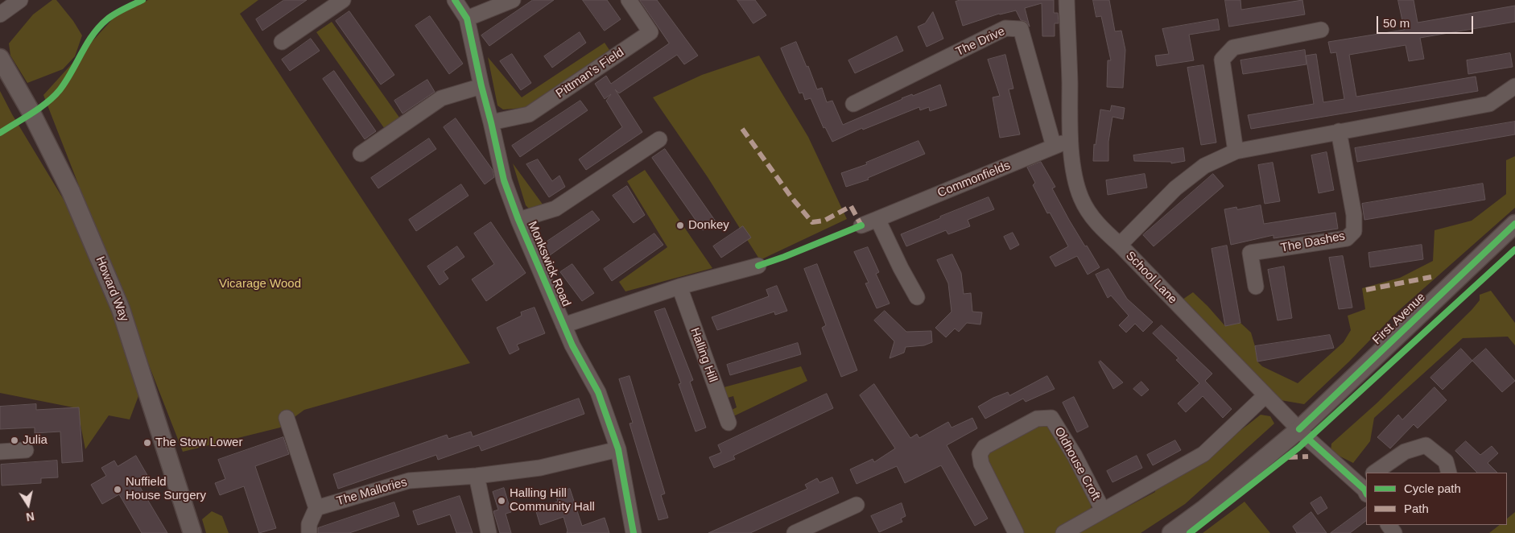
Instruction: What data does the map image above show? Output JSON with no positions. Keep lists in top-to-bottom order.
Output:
{
  "streets": {
    "street": [
      "The Drive",
      "Pittman's Field",
      "Commonfields",
      "The Dashes",
      "Monkswick Road",
      "School Lane",
      "Howard Way",
      "First Avenue",
      "Halling Hill",
      "Oldhouse Croft",
      "The Mallories"
    ]
  },
  "crossings": [
    ["The Drive", "Commonfields"],
    ["Pittman's Field", "Monkswick Road"],
    ["Commonfields", "School Lane"],
    ["Monkswick Road", "The Mallories"],
    ["School Lane", "First Avenue"],
    ["School Lane", "Oldhouse Croft"]
  ],
  "parks": ["Vicarage Wood"],
  "places": [
    "Donkey",
    "Julia",
    "The Stow Lower",
    "Nuffield House Surgery",
    "Halling Hill Community Hall"
  ],
  "legend": ["Cycle path", "Path"],
  "scale_bar": "50 m",
  "north": "bottom"
}
